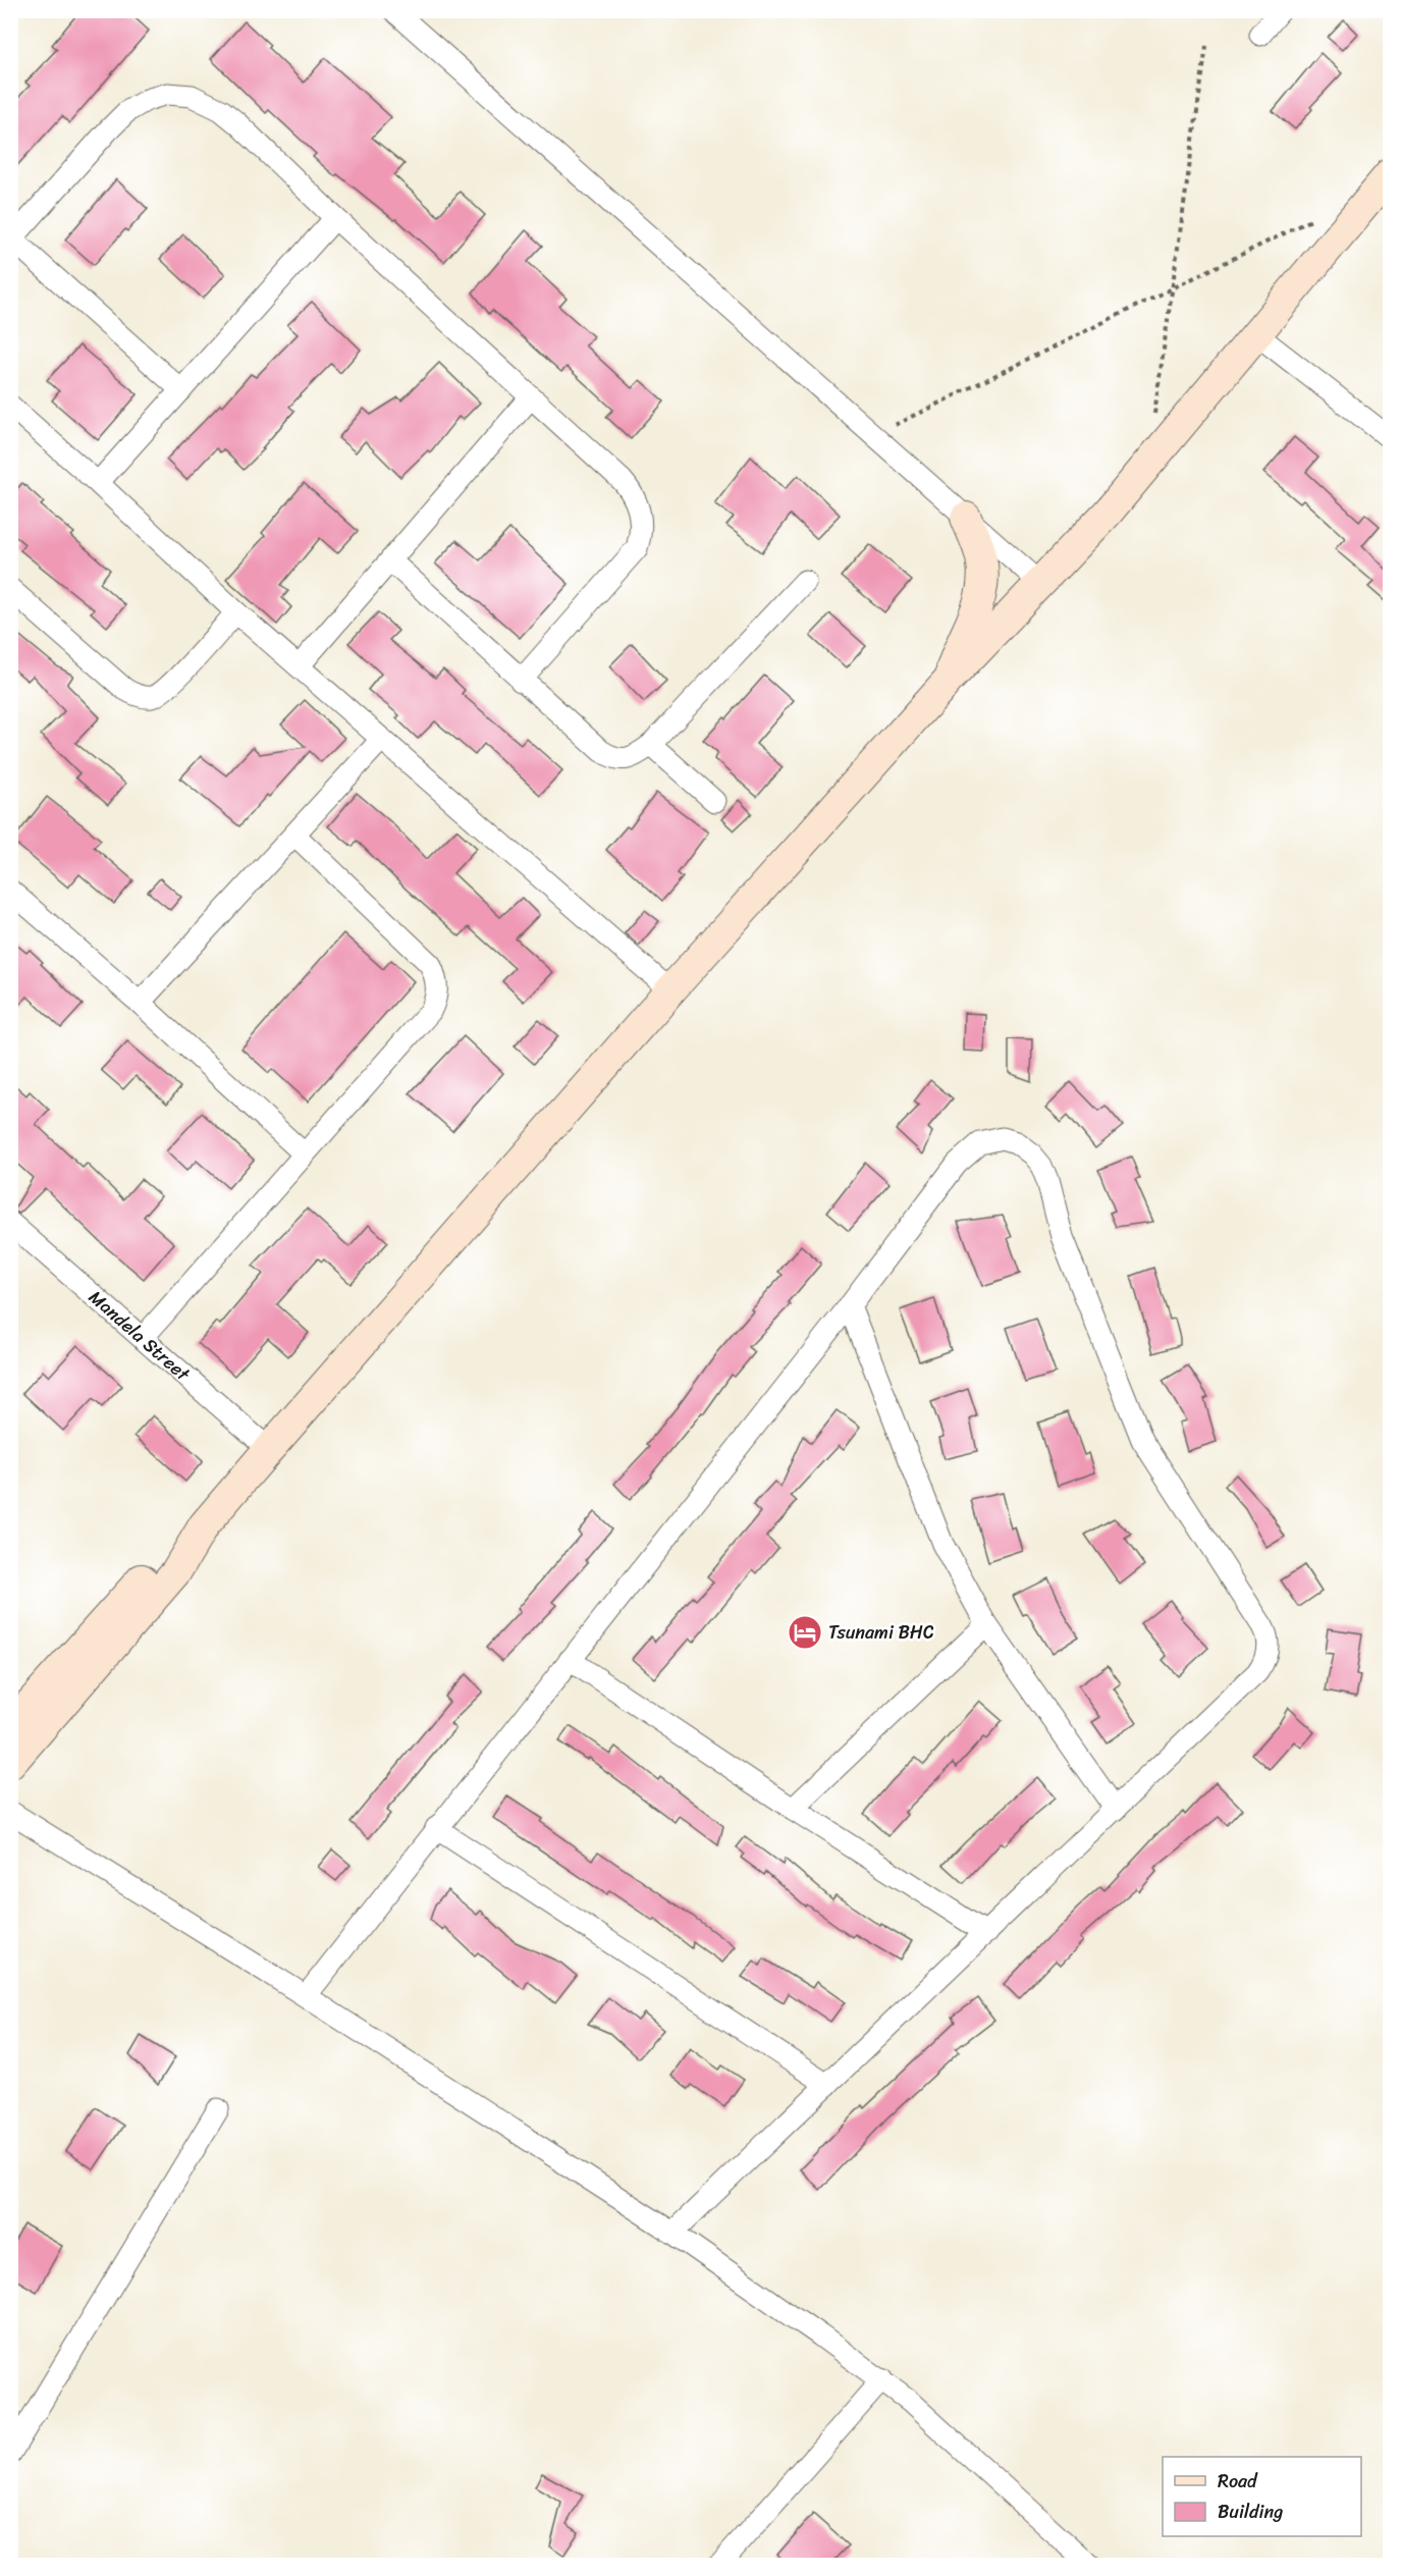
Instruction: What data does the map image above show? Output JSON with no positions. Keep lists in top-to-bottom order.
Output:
{
  "streets": {
    "street": ["Mandela Street"]
  },
  "places": {
    "hotel": ["Tsunami BHC"]
  },
  "legend": ["Road", "Building"]
}
